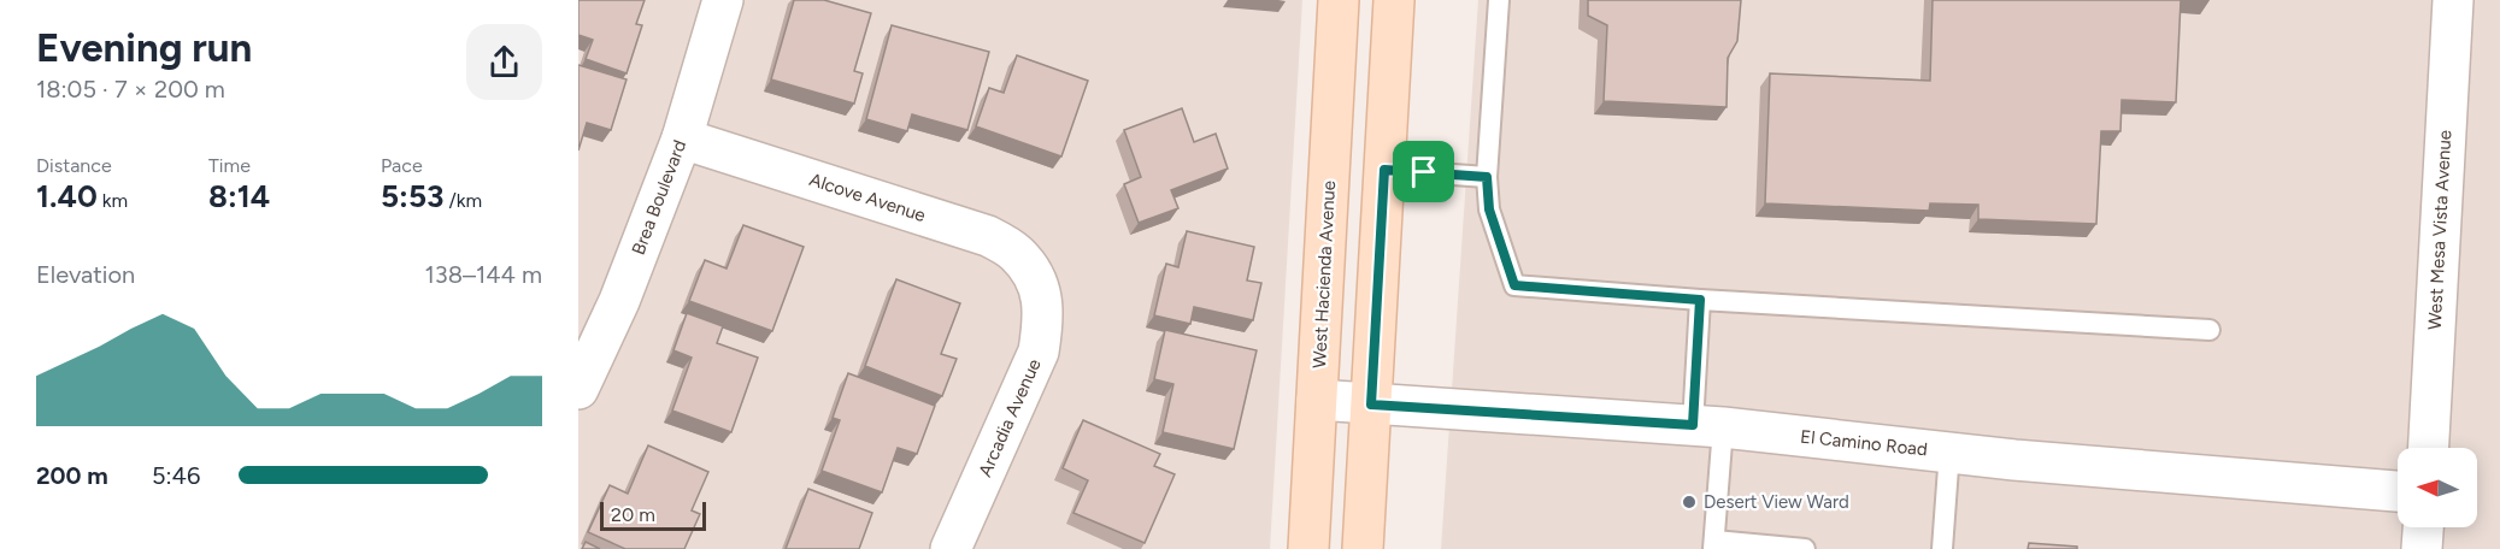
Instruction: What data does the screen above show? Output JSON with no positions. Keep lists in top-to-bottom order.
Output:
{
  "streets": {
    "main road": ["West Hacienda Avenue"],
    "street": [
      "Brea Boulevard",
      "Alcove Avenue",
      "West Mesa Vista Avenue",
      "Arcadia Avenue",
      "El Camino Road"
    ]
  },
  "crossings": [
    ["Brea Boulevard", "Alcove Avenue"],
    ["Alcove Avenue", "Arcadia Avenue"],
    ["West Hacienda Avenue", "El Camino Road"]
  ],
  "places": ["Desert View Ward"],
  "scale_bar": "20 m",
  "north": "left",
  "page": {
    "heading": ["Evening run", "18:05 · 7 × 200 m"],
    "stats": [
      ["Distance", "1.40 km"],
      ["Time", "8:14"],
      ["Pace", "5:53 /km"]
    ],
    "chart": ["Elevation", "138–144 m"],
    "list": [
      {
        "name": "200 m",
        "note": "5:46"
      }
    ],
    "scale": "20 m"
  }
}
